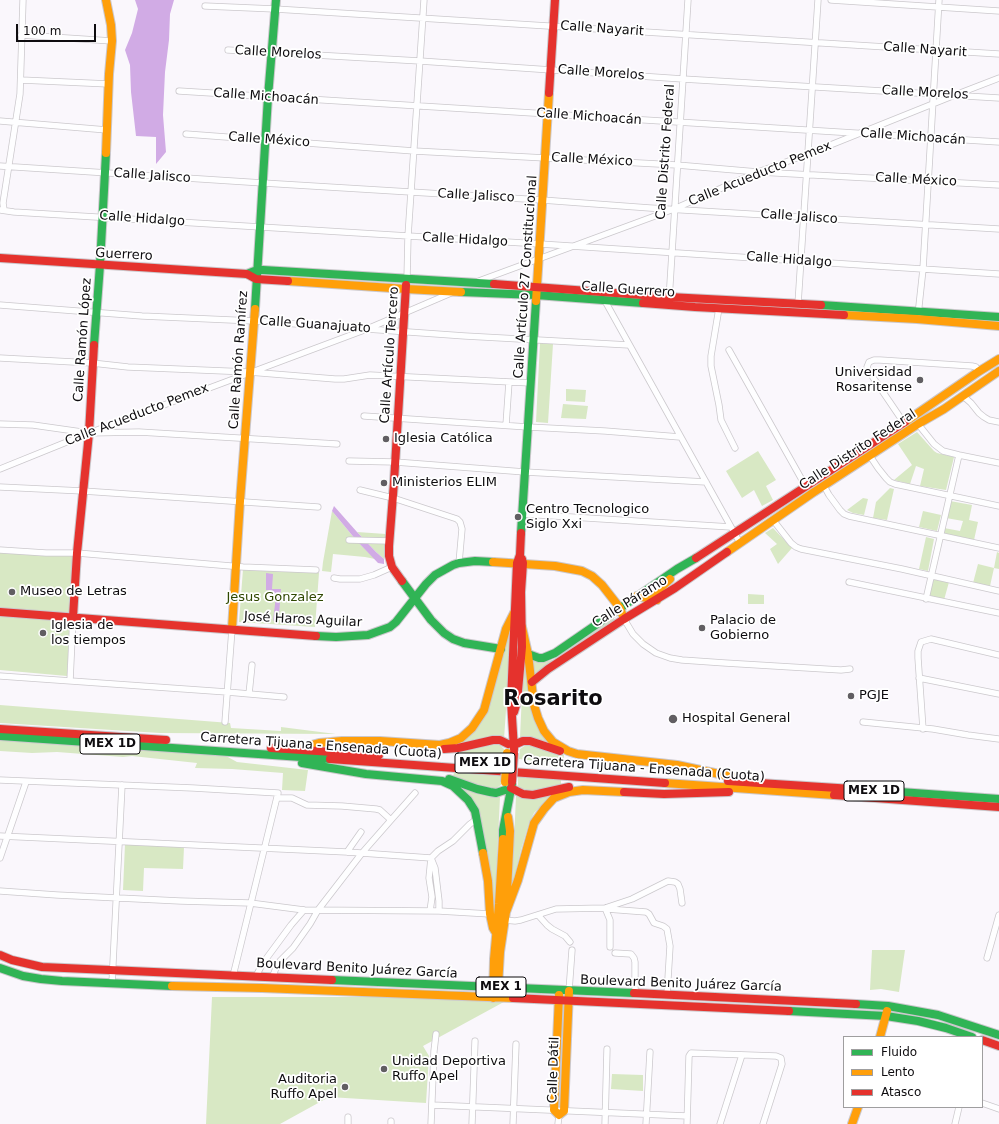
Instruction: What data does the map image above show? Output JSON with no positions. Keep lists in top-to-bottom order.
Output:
{
  "streets": {
    "main road": [
      "Calle Distrito Federal",
      "Guerrero",
      "Calle Artículo 27 Constitucional",
      "Calle Guerrero",
      "Calle Ramón López",
      "Calle Artículo Tercero",
      "Calle Ramón Ramírez",
      "Calle Páramo",
      "José Haros Aguilar",
      "MEX 1D",
      "Carretera Tijuana - Ensenada (Cuota)",
      "Boulevard Benito Juárez García",
      "MEX 1",
      "Calle Dátil"
    ],
    "street": [
      "Calle Nayarit",
      "Calle Morelos",
      "Calle Michoacán",
      "Calle México",
      "Calle Acueducto Pemex",
      "Calle Jalisco",
      "Calle Hidalgo",
      "Calle Guanajuato"
    ]
  },
  "crossings": [
    ["Calle Nayarit", "Calle Distrito Federal"],
    ["Calle Nayarit", "Calle Artículo 27 Constitucional"],
    ["Calle Nayarit", "Calle Artículo Tercero"],
    ["Calle Nayarit", "Calle Ramón Ramírez"],
    ["Calle Morelos", "Calle Distrito Federal"],
    ["Calle Morelos", "Calle Acueducto Pemex"],
    ["Calle Morelos", "Calle Artículo 27 Constitucional"],
    ["Calle Morelos", "Calle Artículo Tercero"],
    ["Calle Morelos", "Calle Ramón Ramírez"],
    ["Calle Michoacán", "Calle Distrito Federal"],
    ["Calle Michoacán", "Calle Acueducto Pemex"],
    ["Calle Michoacán", "Calle Artículo 27 Constitucional"],
    ["Calle Michoacán", "Calle Artículo Tercero"],
    ["Calle Michoacán", "Calle Ramón Ramírez"],
    ["Calle México", "Calle Distrito Federal"],
    ["Calle México", "Calle Acueducto Pemex"],
    ["Calle México", "Calle Artículo 27 Constitucional"],
    ["Calle México", "Calle Artículo Tercero"],
    ["Calle México", "Calle Ramón Ramírez"],
    ["Calle Distrito Federal", "Calle Acueducto Pemex"],
    ["Calle Distrito Federal", "Calle Jalisco"],
    ["Calle Distrito Federal", "Calle Hidalgo"],
    ["Calle Distrito Federal", "Calle Guerrero"],
    ["Calle Distrito Federal", "Calle Páramo"],
    ["Calle Acueducto Pemex", "Calle Jalisco"],
    ["Calle Acueducto Pemex", "Calle Hidalgo"],
    ["Calle Acueducto Pemex", "Calle Artículo 27 Constitucional"],
    ["Calle Acueducto Pemex", "Calle Guerrero"],
    ["Calle Acueducto Pemex", "Calle Guanajuato"],
    ["Calle Acueducto Pemex", "Calle Ramón López"],
    ["Calle Acueducto Pemex", "Calle Artículo Tercero"],
    ["Calle Acueducto Pemex", "Calle Ramón Ramírez"],
    ["Calle Jalisco", "Calle Artículo 27 Constitucional"],
    ["Calle Jalisco", "Calle Ramón López"],
    ["Calle Jalisco", "Calle Artículo Tercero"],
    ["Calle Jalisco", "Calle Ramón Ramírez"],
    ["Calle Hidalgo", "Calle Artículo 27 Constitucional"],
    ["Calle Hidalgo", "Calle Ramón López"],
    ["Calle Hidalgo", "Calle Artículo Tercero"],
    ["Calle Hidalgo", "Calle Ramón Ramírez"],
    ["Guerrero", "Calle Guerrero"],
    ["Guerrero", "Calle Ramón López"],
    ["Guerrero", "Calle Ramón Ramírez"],
    ["Calle Artículo 27 Constitucional", "Calle Guerrero"],
    ["Calle Artículo 27 Constitucional", "Calle Guanajuato"],
    ["Calle Artículo 27 Constitucional", "José Haros Aguilar"],
    ["Calle Artículo 27 Constitucional", "Boulevard Benito Juárez García"],
    ["Calle Guerrero", "Calle Artículo Tercero"],
    ["Calle Guerrero", "Calle Ramón Ramírez"],
    ["Calle Guanajuato", "Calle Ramón López"],
    ["Calle Guanajuato", "Calle Artículo Tercero"],
    ["Calle Guanajuato", "Calle Ramón Ramírez"],
    ["Calle Ramón López", "José Haros Aguilar"],
    ["Calle Artículo Tercero", "José Haros Aguilar"],
    ["Calle Ramón Ramírez", "José Haros Aguilar"],
    ["Calle Páramo", "José Haros Aguilar"],
    ["Boulevard Benito Juárez García", "Calle Dátil"]
  ],
  "districts": ["Rosarito"],
  "parks": ["Jesus Gonzalez"],
  "places": [
    "Universidad Rosaritense",
    "Iglesia Católica",
    "Ministerios ELIM",
    "Centro Tecnologico Siglo Xxi",
    "Museo de Letras",
    "Palacio de Gobierno",
    "Iglesia de los tiempos",
    "PGJE",
    "Hospital General",
    "Unidad Deportiva Ruffo Apel",
    "Auditoria Ruffo Apel"
  ],
  "legend": ["Fluido", "Lento", "Atasco"],
  "scale_bar": "100 m"
}
